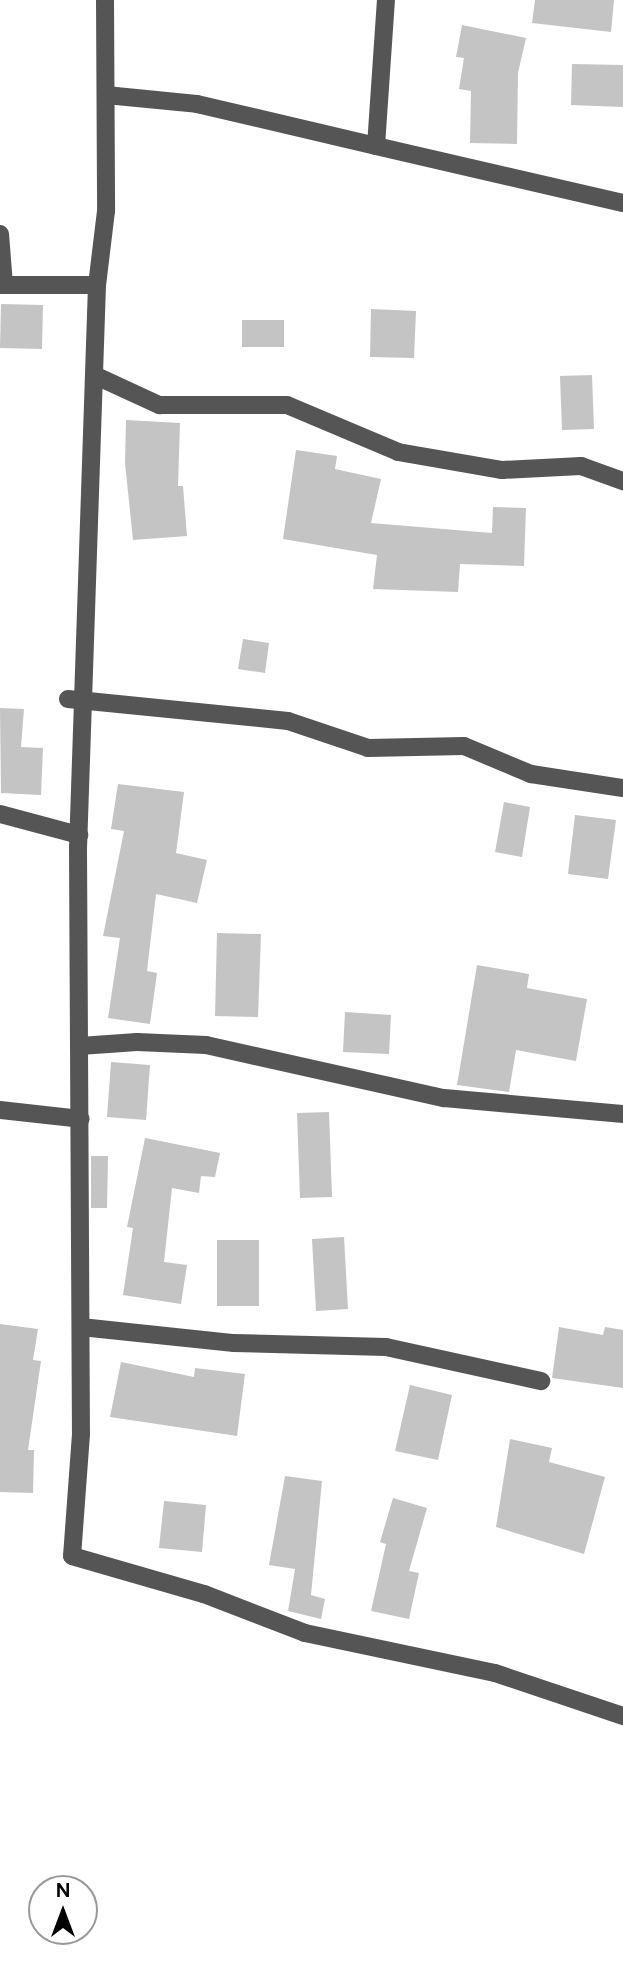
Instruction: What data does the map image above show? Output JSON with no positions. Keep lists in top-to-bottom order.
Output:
{
  "north": "top"
}
